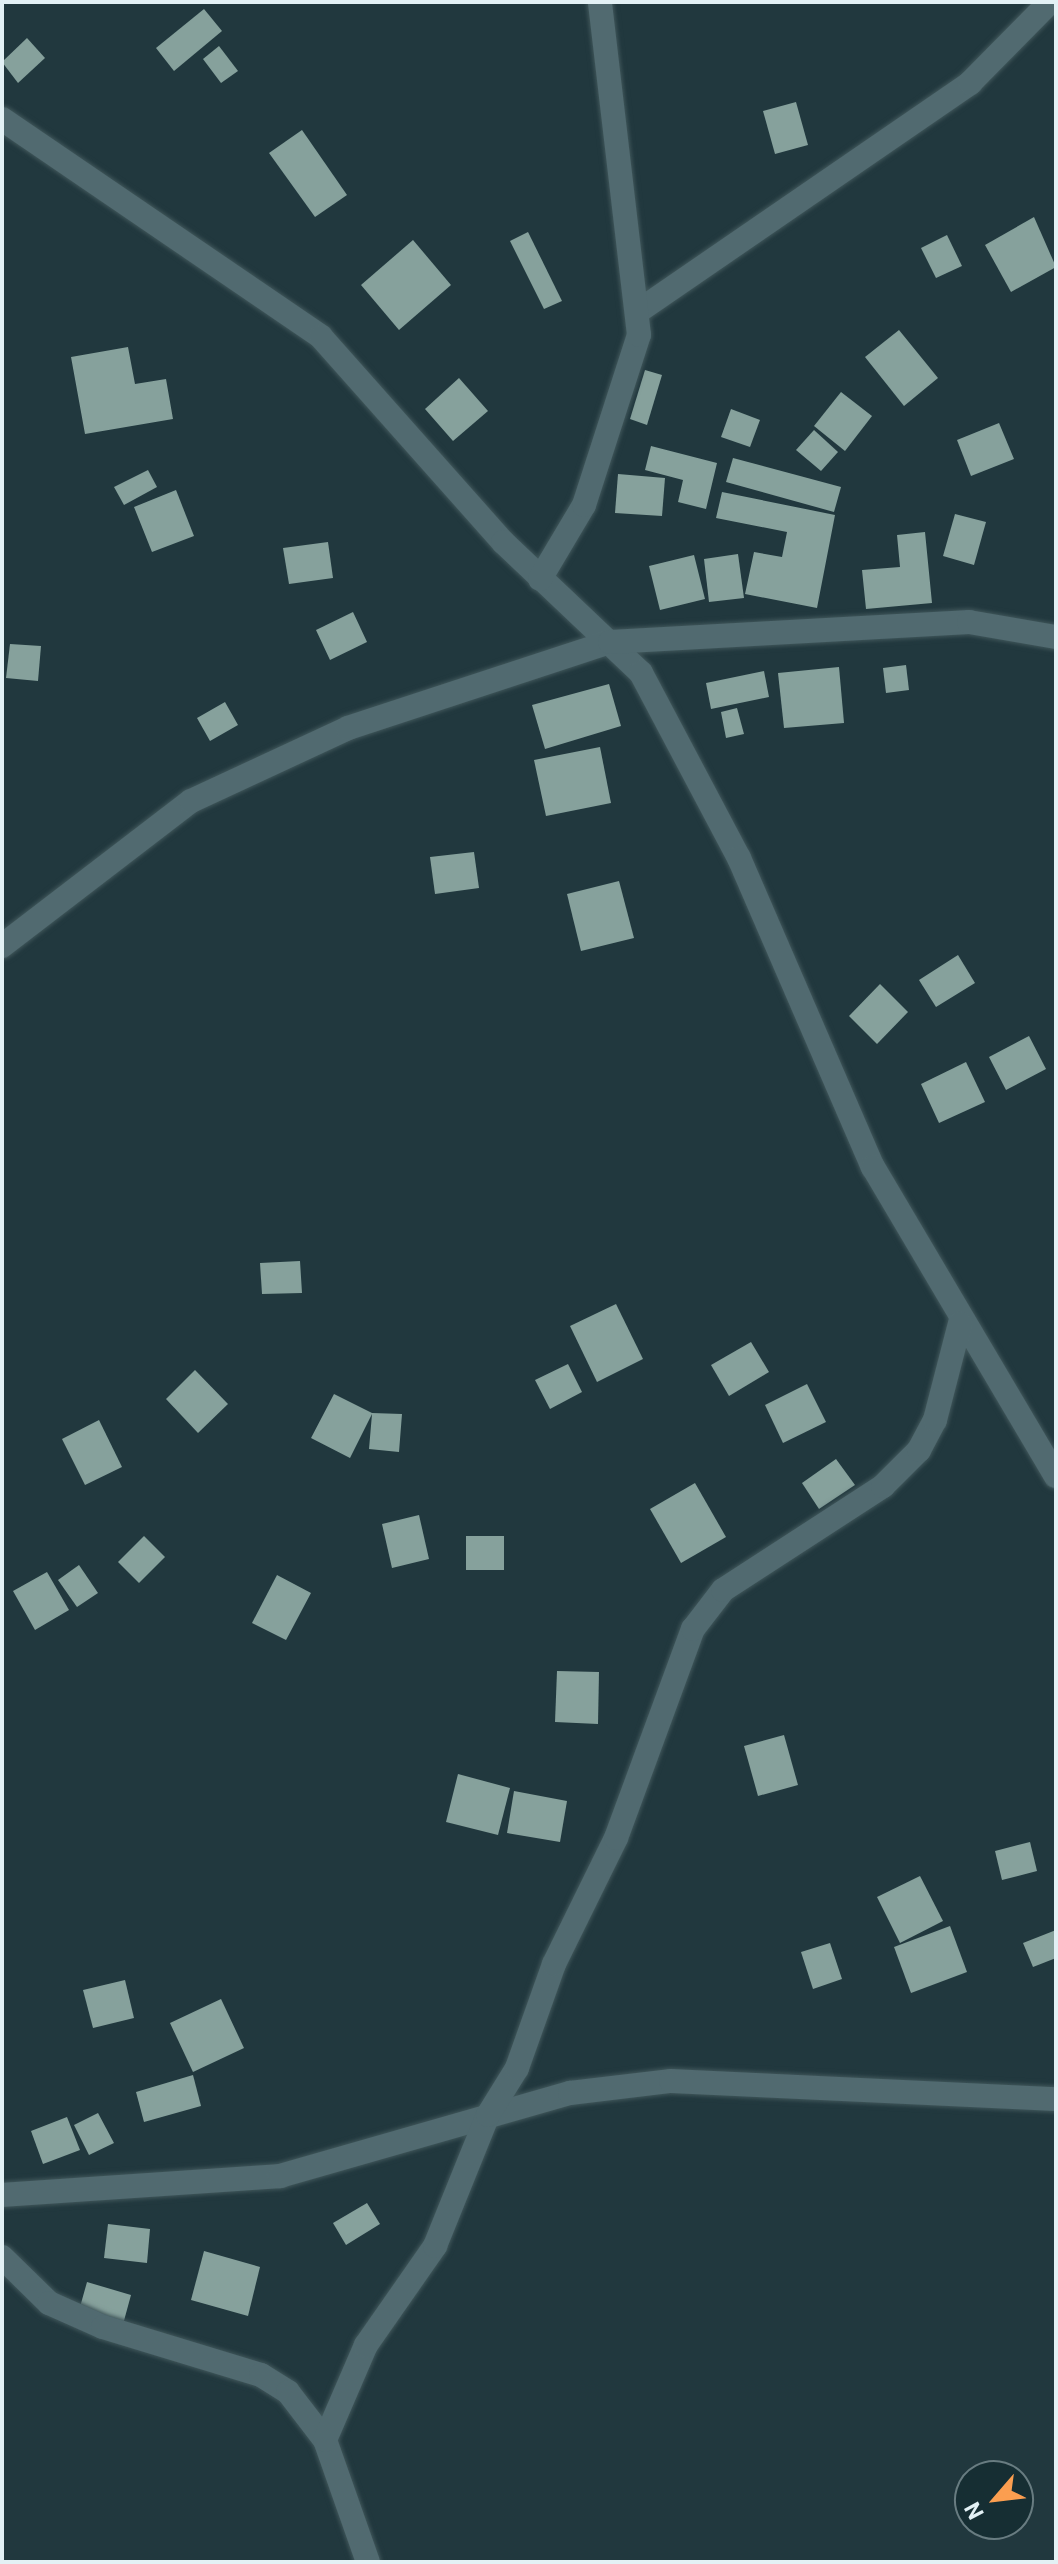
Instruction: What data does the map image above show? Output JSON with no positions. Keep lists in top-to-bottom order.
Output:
{
  "north": "bottom left"
}
